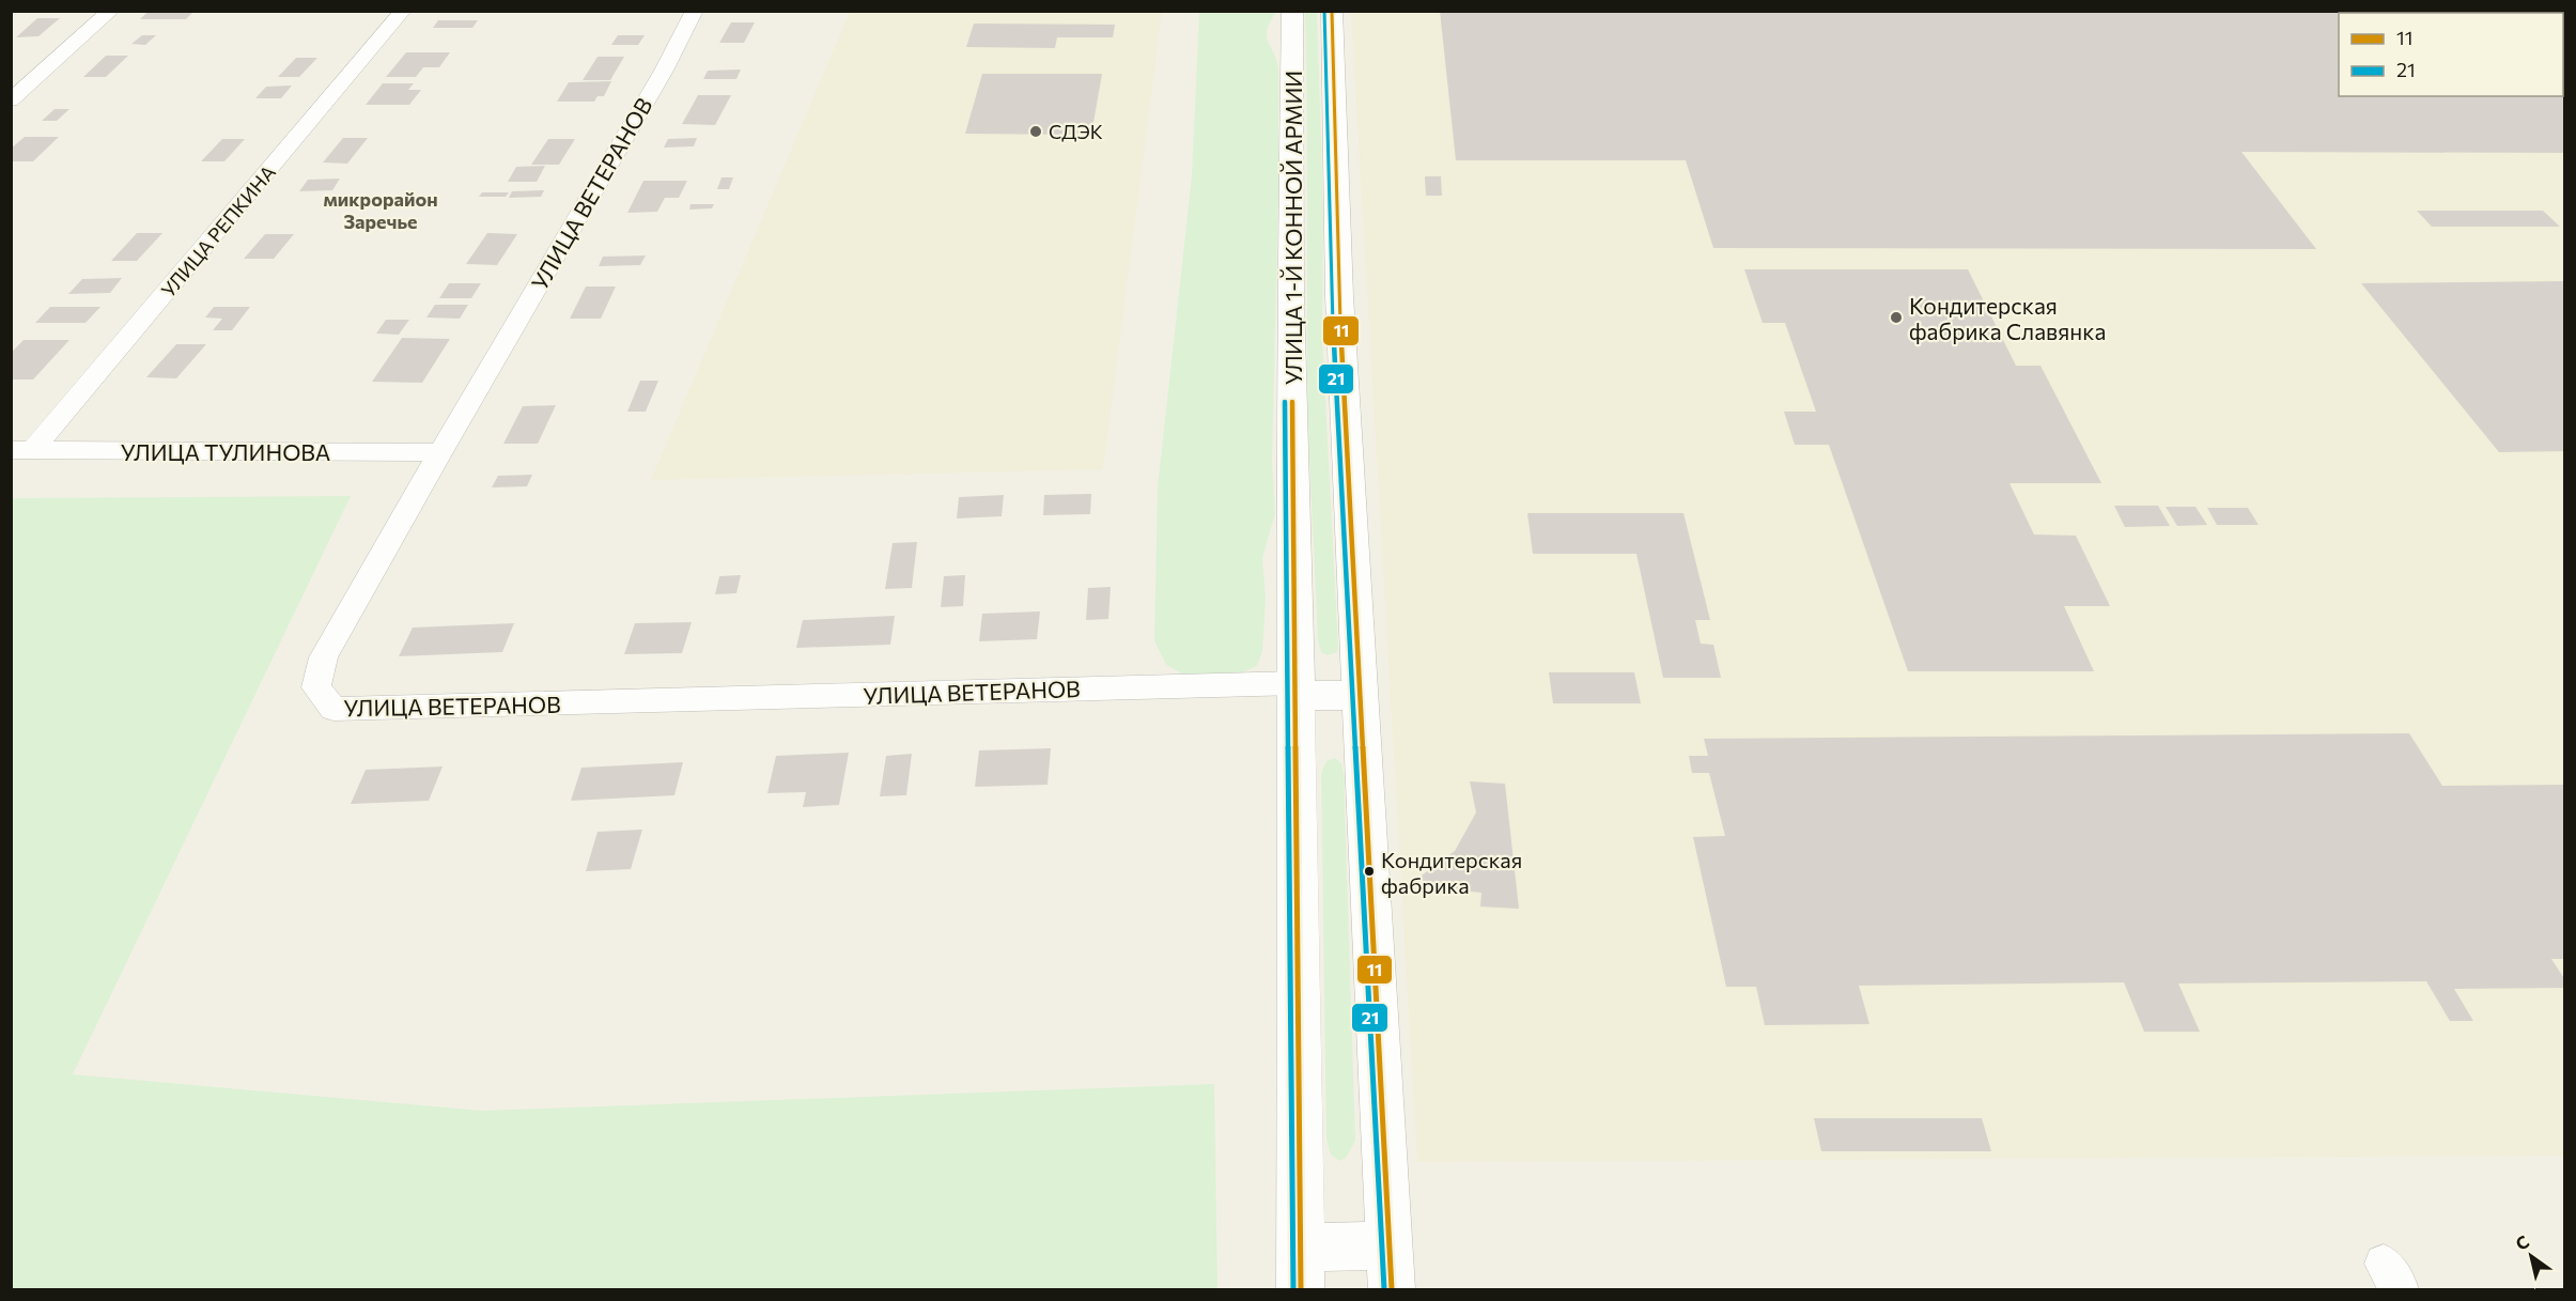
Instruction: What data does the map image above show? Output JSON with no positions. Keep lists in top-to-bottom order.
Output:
{
  "streets": {
    "main road": ["УЛИЦА 1-Й КОННОЙ АРМИИ"],
    "street": ["УЛИЦА ВЕТЕРАНОВ", "УЛИЦА РЕПКИНА", "УЛИЦА ТУЛИНОВА"]
  },
  "crossings": [
    ["УЛИЦА ВЕТЕРАНОВ", "УЛИЦА 1-Й КОННОЙ АРМИИ"],
    ["УЛИЦА ВЕТЕРАНОВ", "УЛИЦА ТУЛИНОВА"],
    ["УЛИЦА РЕПКИНА", "УЛИЦА ТУЛИНОВА"]
  ],
  "districts": ["микрорайон Заречье"],
  "places": ["СДЭК", "Кондитерская фабрика Славянка", "Кондитерская фабрика"],
  "lines": ["transit line 11", "transit line 21"],
  "legend": ["11", "21"],
  "north": "top left"
}
